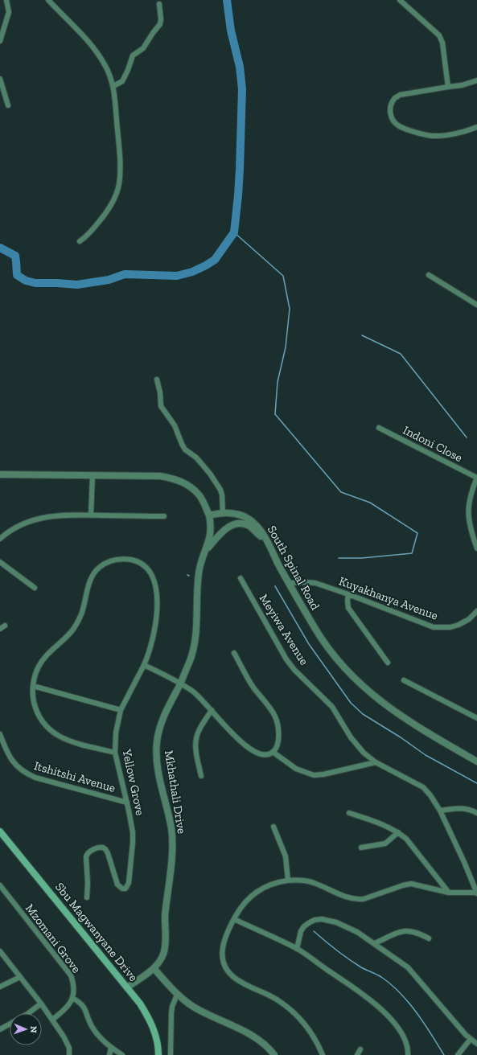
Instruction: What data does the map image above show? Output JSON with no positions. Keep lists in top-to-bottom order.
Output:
{
  "streets": {
    "main road": ["Sbu Magwanyane Drive"],
    "street": [
      "Indoni Close",
      "South Spinal Road",
      "Kuyakhanya Avenue",
      "Meyiwa Avenue",
      "Itshitshi Avenue",
      "Yellow Grove",
      "Mkhathali Drive",
      "Mzomani Grove"
    ]
  },
  "crossings": [
    ["South Spinal Road", "Kuyakhanya Avenue"],
    ["South Spinal Road", "Mkhathali Drive"],
    ["Itshitshi Avenue", "Yellow Grove"],
    ["Mkhathali Drive", "Sbu Magwanyane Drive"]
  ],
  "north": "right"
}
